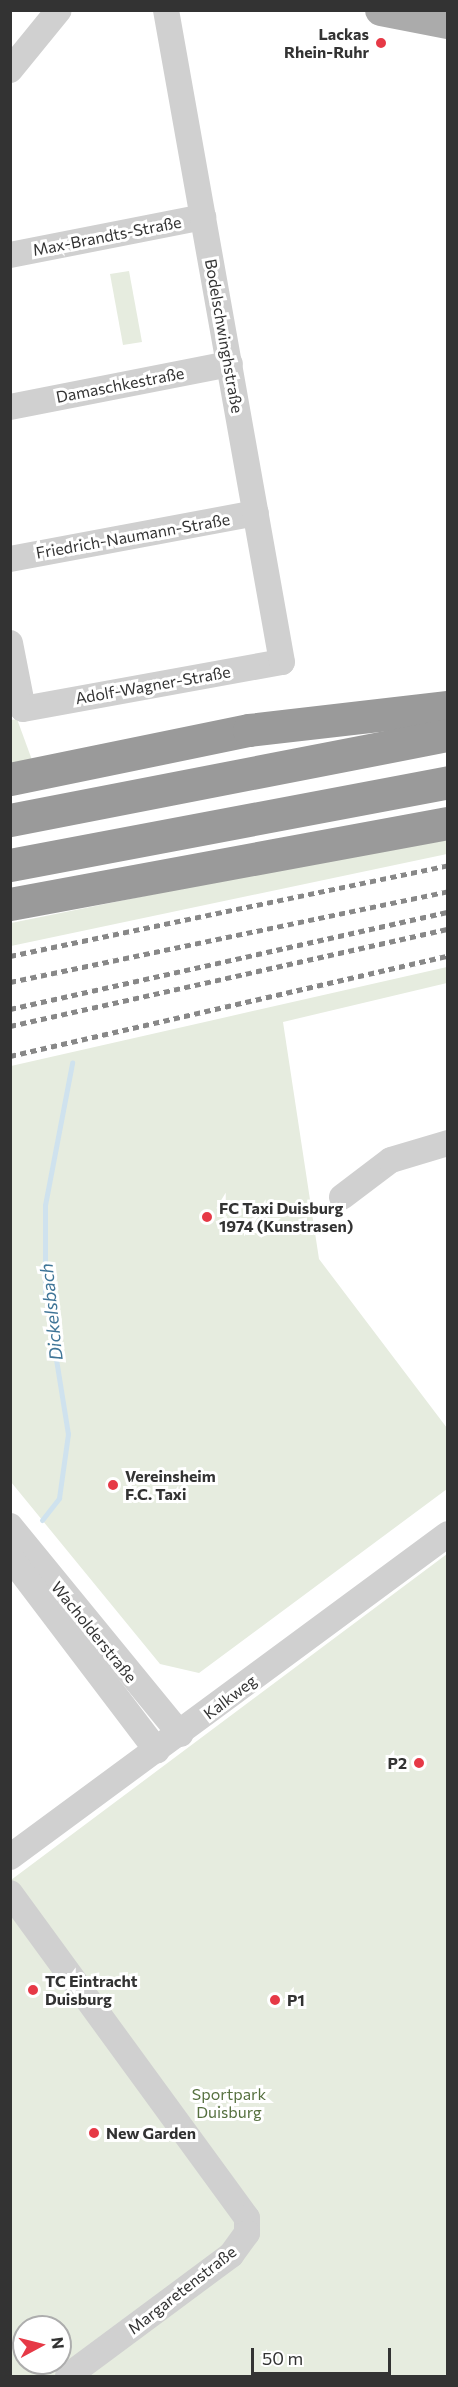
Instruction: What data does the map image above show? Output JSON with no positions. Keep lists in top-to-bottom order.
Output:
{
  "streets": {
    "street": [
      "Max-Brandts-Straße",
      "Bodelschwinghstraße",
      "Damaschkestraße",
      "Friedrich-Naumann-Straße",
      "Adolf-Wagner-Straße",
      "Wacholderstraße",
      "Kalkweg",
      "Margaretenstraße"
    ]
  },
  "crossings": [
    ["Max-Brandts-Straße", "Bodelschwinghstraße"],
    ["Bodelschwinghstraße", "Damaschkestraße"],
    ["Bodelschwinghstraße", "Friedrich-Naumann-Straße"],
    ["Bodelschwinghstraße", "Adolf-Wagner-Straße"],
    ["Wacholderstraße", "Kalkweg"]
  ],
  "water": ["Dickelsbach"],
  "parks": ["Sportpark Duisburg"],
  "places": [
    "Lackas Rhein-Ruhr",
    "FC Taxi Duisburg 1974 (Kunstrasen)",
    "Vereinsheim F.C. Taxi",
    "P2",
    "TC Eintracht Duisburg",
    "P1",
    "New Garden"
  ],
  "scale_bar": "50 m",
  "north": "right"
}
